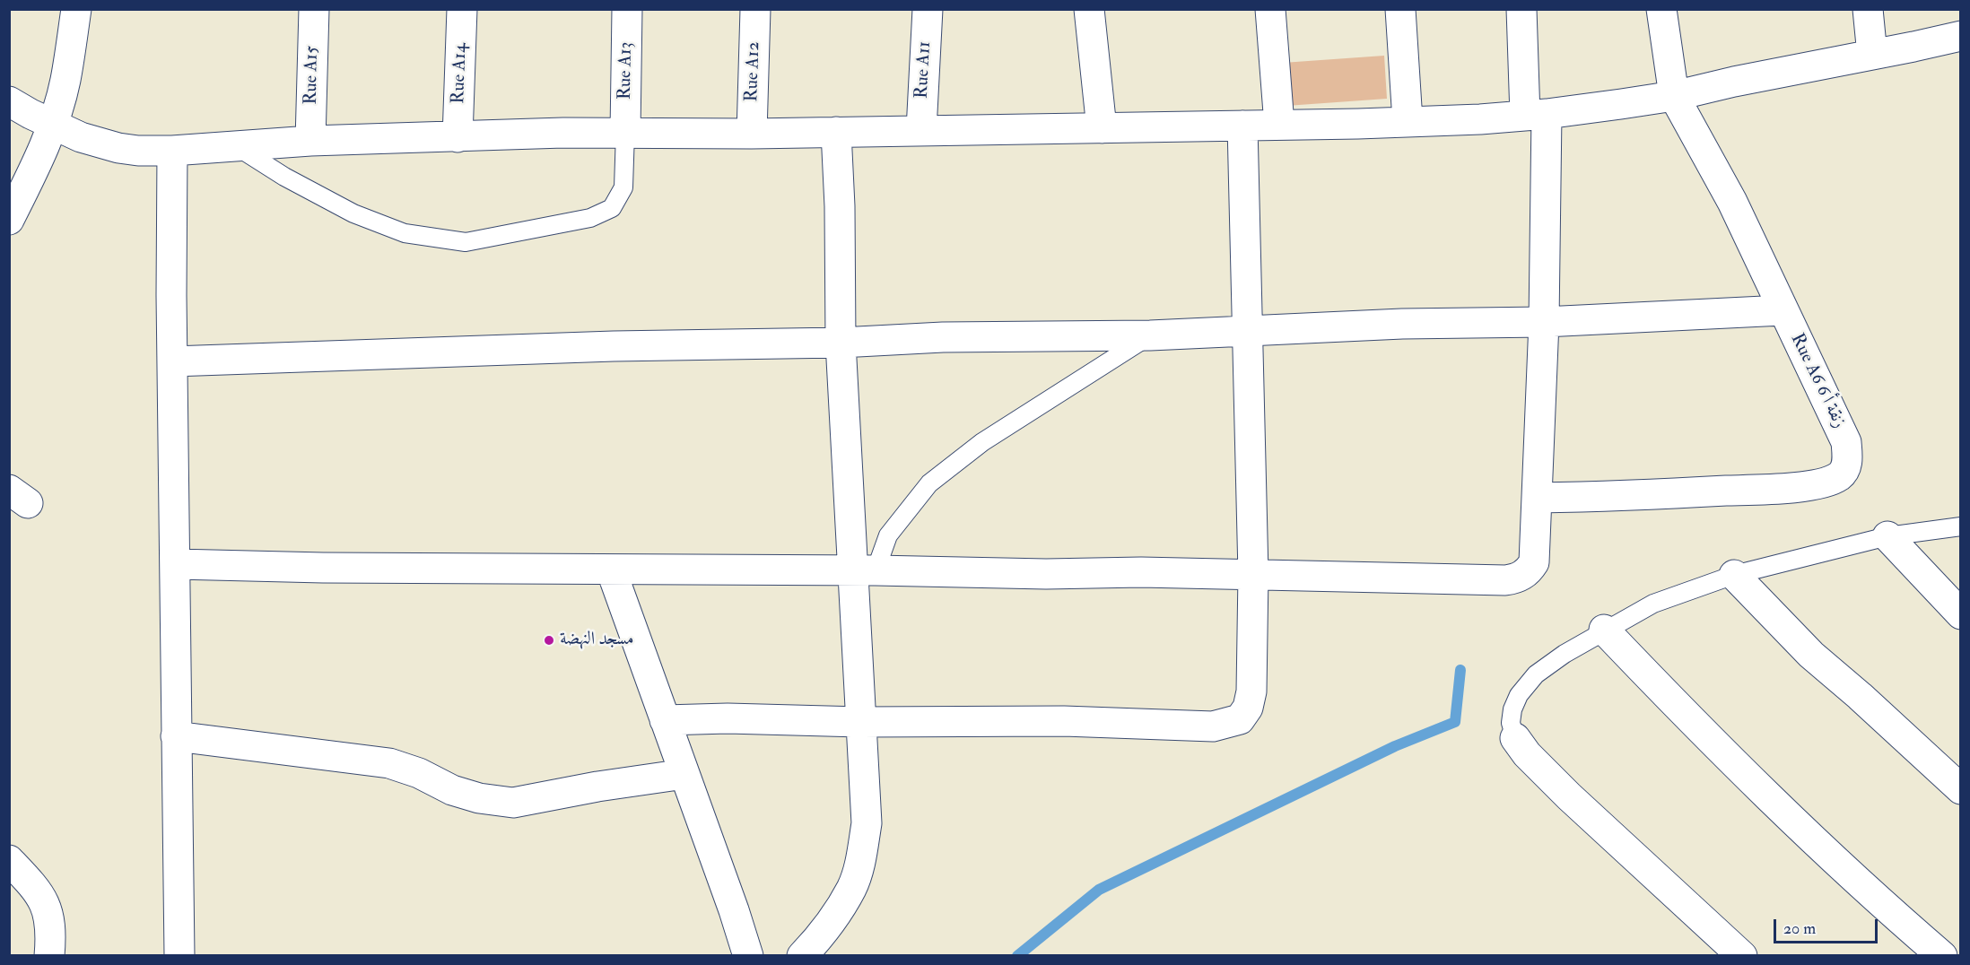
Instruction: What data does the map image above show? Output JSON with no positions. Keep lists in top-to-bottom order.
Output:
{
  "streets": {
    "street": [
      "Rue A11",
      "Rue A13",
      "Rue A12",
      "Rue A14",
      "Rue A15",
      "Rue A6 زنقة أ 6"
    ]
  },
  "places": ["مسجد النهضة"],
  "scale_bar": "20 m"
}
